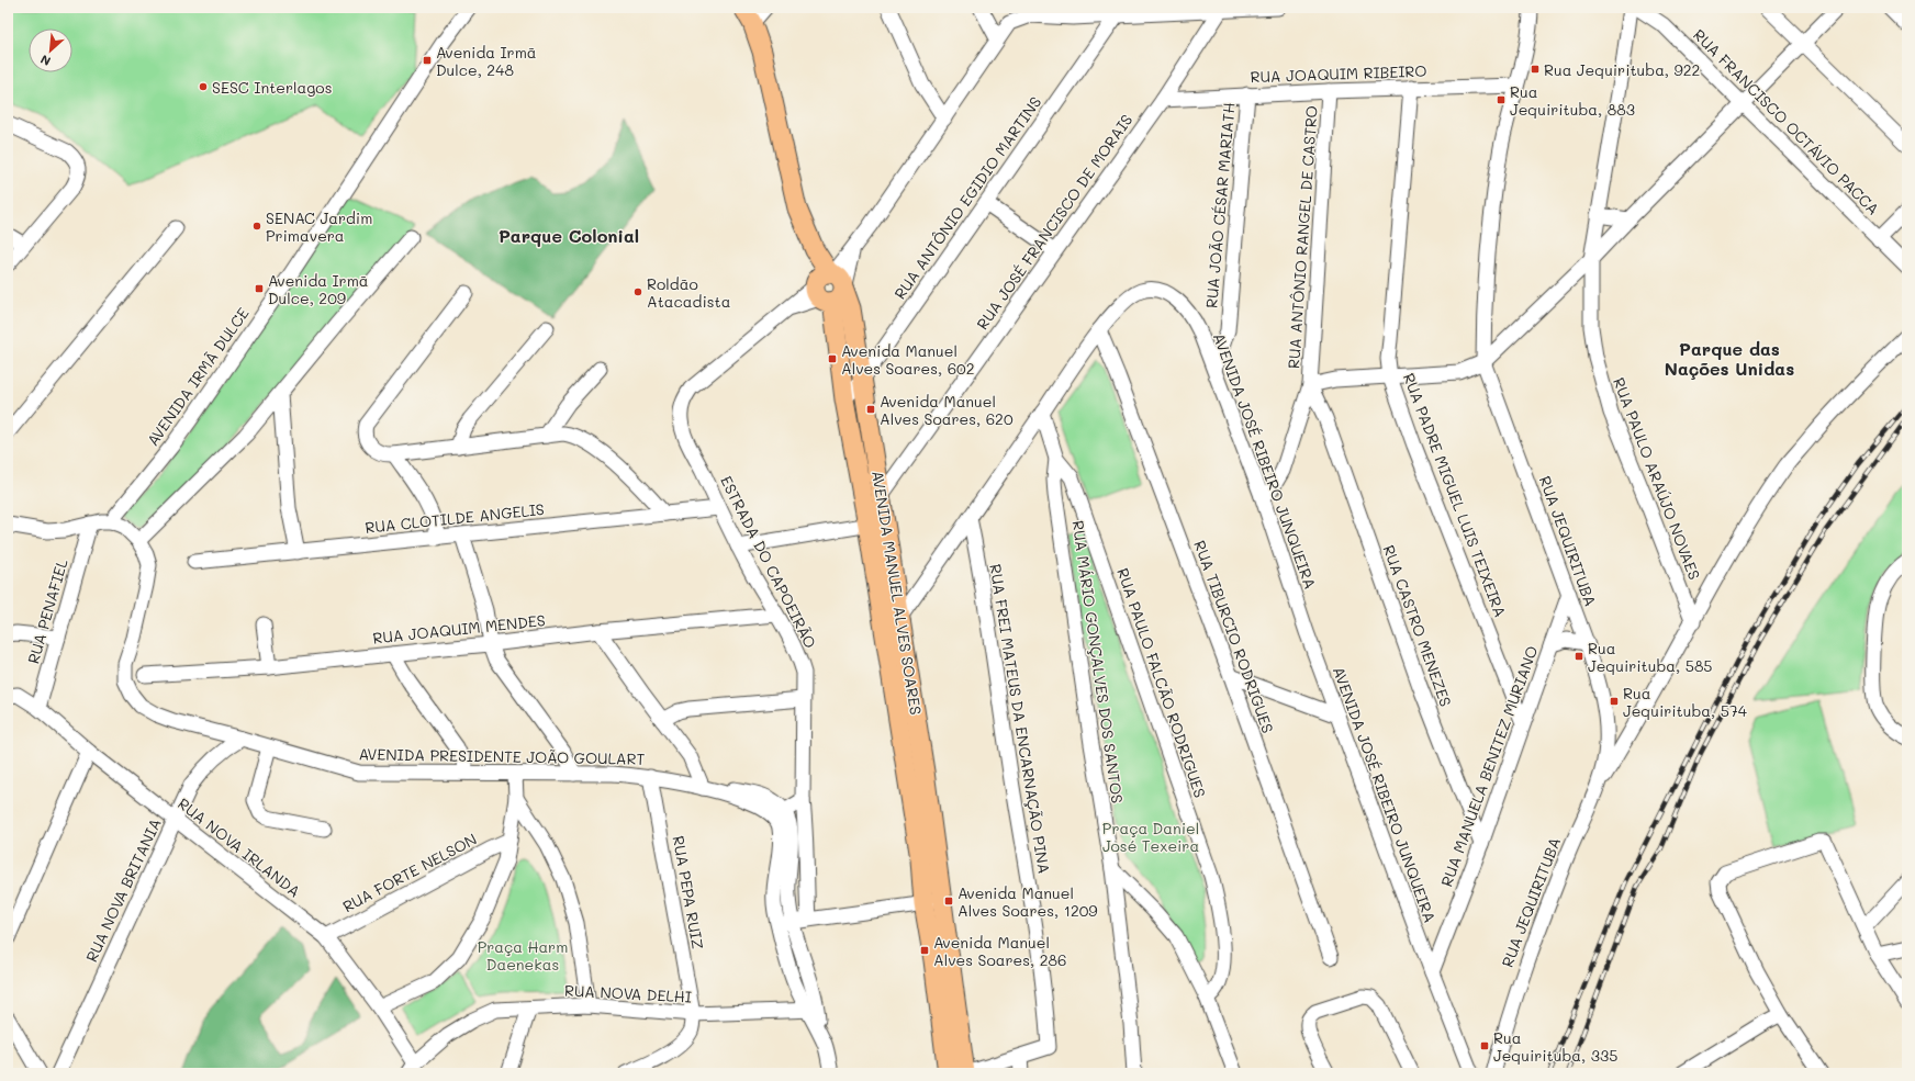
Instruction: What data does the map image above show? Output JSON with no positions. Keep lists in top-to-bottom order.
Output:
{
  "streets": {
    "main road": ["AVENIDA MANUEL ALVES SOARES"],
    "street": [
      "RUA JOAQUIM RIBEIRO",
      "RUA FRANCISCO OCTÁVIO PACCA",
      "RUA ANTÔNIO EGIDIO MARTINS",
      "RUA JOÃO CÉSAR MARIATH",
      "RUA JOSÉ FRANCISCO DE MORAIS",
      "RUA ANTÔNIO RANGEL DE CASTRO",
      "AVENIDA IRMÃ DULCE",
      "AVENIDA JOSÉ RIBEIRO JUNQUEIRA",
      "RUA PAULO ARAÚJO NOVAES",
      "RUA PADRE MIGUEL LUIS TEIXEIRA",
      "RUA CLOTILDE ANGELIS",
      "RUA JEQUIRITUBA",
      "ESTRADA DO CAPOEIRÃO",
      "RUA PENAFIEL",
      "RUA CASTRO MENEZES",
      "RUA JOAQUIM MENDES",
      "RUA TIBURCIO RODRIGUES",
      "RUA MÁRIO GONÇALVES DOS SANTOS",
      "RUA PAULO FALCÃO RODRIGUES",
      "RUA FREI MATEUS DA ENCARNAÇÃO PINA",
      "AVENIDA PRESIDENTE JOÃO GOULART",
      "RUA MANUELA BENITEZ MURIANO",
      "RUA NOVA IRLANDA",
      "RUA FORTE NELSON",
      "RUA NOVA BRITANIA",
      "RUA PEPA RUIZ",
      "RUA NOVA DELHI"
    ]
  },
  "crossings": [
    ["RUA JOAQUIM RIBEIRO", "RUA JOÃO CÉSAR MARIATH"],
    ["RUA JOAQUIM RIBEIRO", "RUA JOSÉ FRANCISCO DE MORAIS"],
    ["RUA JOAQUIM RIBEIRO", "RUA ANTÔNIO RANGEL DE CASTRO"],
    ["RUA JOAQUIM RIBEIRO", "RUA PADRE MIGUEL LUIS TEIXEIRA"],
    ["RUA JOAQUIM RIBEIRO", "RUA JEQUIRITUBA"],
    ["RUA ANTÔNIO EGIDIO MARTINS", "AVENIDA MANUEL ALVES SOARES"],
    ["RUA JOÃO CÉSAR MARIATH", "AVENIDA JOSÉ RIBEIRO JUNQUEIRA"],
    ["RUA JOSÉ FRANCISCO DE MORAIS", "AVENIDA MANUEL ALVES SOARES"],
    ["RUA ANTÔNIO RANGEL DE CASTRO", "AVENIDA JOSÉ RIBEIRO JUNQUEIRA"],
    ["RUA ANTÔNIO RANGEL DE CASTRO", "RUA CASTRO MENEZES"],
    ["AVENIDA IRMÃ DULCE", "AVENIDA PRESIDENTE JOÃO GOULART"],
    ["AVENIDA JOSÉ RIBEIRO JUNQUEIRA", "AVENIDA MANUEL ALVES SOARES"],
    ["AVENIDA JOSÉ RIBEIRO JUNQUEIRA", "RUA TIBURCIO RODRIGUES"],
    ["AVENIDA JOSÉ RIBEIRO JUNQUEIRA", "RUA MÁRIO GONÇALVES DOS SANTOS"],
    ["AVENIDA JOSÉ RIBEIRO JUNQUEIRA", "RUA FREI MATEUS DA ENCARNAÇÃO PINA"],
    ["AVENIDA JOSÉ RIBEIRO JUNQUEIRA", "RUA MANUELA BENITEZ MURIANO"],
    ["RUA PADRE MIGUEL LUIS TEIXEIRA", "RUA MANUELA BENITEZ MURIANO"],
    ["RUA CLOTILDE ANGELIS", "ESTRADA DO CAPOEIRÃO"],
    ["RUA JEQUIRITUBA", "RUA MANUELA BENITEZ MURIANO"],
    ["ESTRADA DO CAPOEIRÃO", "AVENIDA MANUEL ALVES SOARES"],
    ["ESTRADA DO CAPOEIRÃO", "RUA JOAQUIM MENDES"],
    ["AVENIDA MANUEL ALVES SOARES", "RUA FREI MATEUS DA ENCARNAÇÃO PINA"],
    ["RUA PENAFIEL", "RUA NOVA IRLANDA"],
    ["RUA CASTRO MENEZES", "RUA MANUELA BENITEZ MURIANO"],
    ["RUA MÁRIO GONÇALVES DOS SANTOS", "RUA PAULO FALCÃO RODRIGUES"],
    ["AVENIDA PRESIDENTE JOÃO GOULART", "RUA NOVA BRITANIA"],
    ["AVENIDA PRESIDENTE JOÃO GOULART", "RUA PEPA RUIZ"],
    ["RUA NOVA IRLANDA", "RUA FORTE NELSON"],
    ["RUA NOVA IRLANDA", "RUA NOVA BRITANIA"],
    ["RUA NOVA IRLANDA", "RUA NOVA DELHI"],
    ["RUA PEPA RUIZ", "RUA NOVA DELHI"]
  ],
  "districts": ["Parque Colonial", "Parque das Nações Unidas"],
  "parks": ["Praça Daniel José Texeira", "Praça Harm Daenekas"],
  "places": {
    "transit": [
      "Avenida Irmã Dulce, 248",
      "Rua Jequirituba, 922",
      "Rua Jequirituba, 883",
      "Avenida Irmã Dulce, 209",
      "Avenida Manuel Alves Soares, 602",
      "Avenida Manuel Alves Soares, 620",
      "Rua Jequirituba, 585",
      "Rua Jequirituba, 574",
      "Avenida Manuel Alves Soares, 1209",
      "Avenida Manuel Alves Soares, 286",
      "Rua Jequirituba, 335"
    ],
    "other": ["SESC Interlagos", "SENAC Jardim Primavera", "Roldão Atacadista"]
  },
  "north": "bottom left"
}
